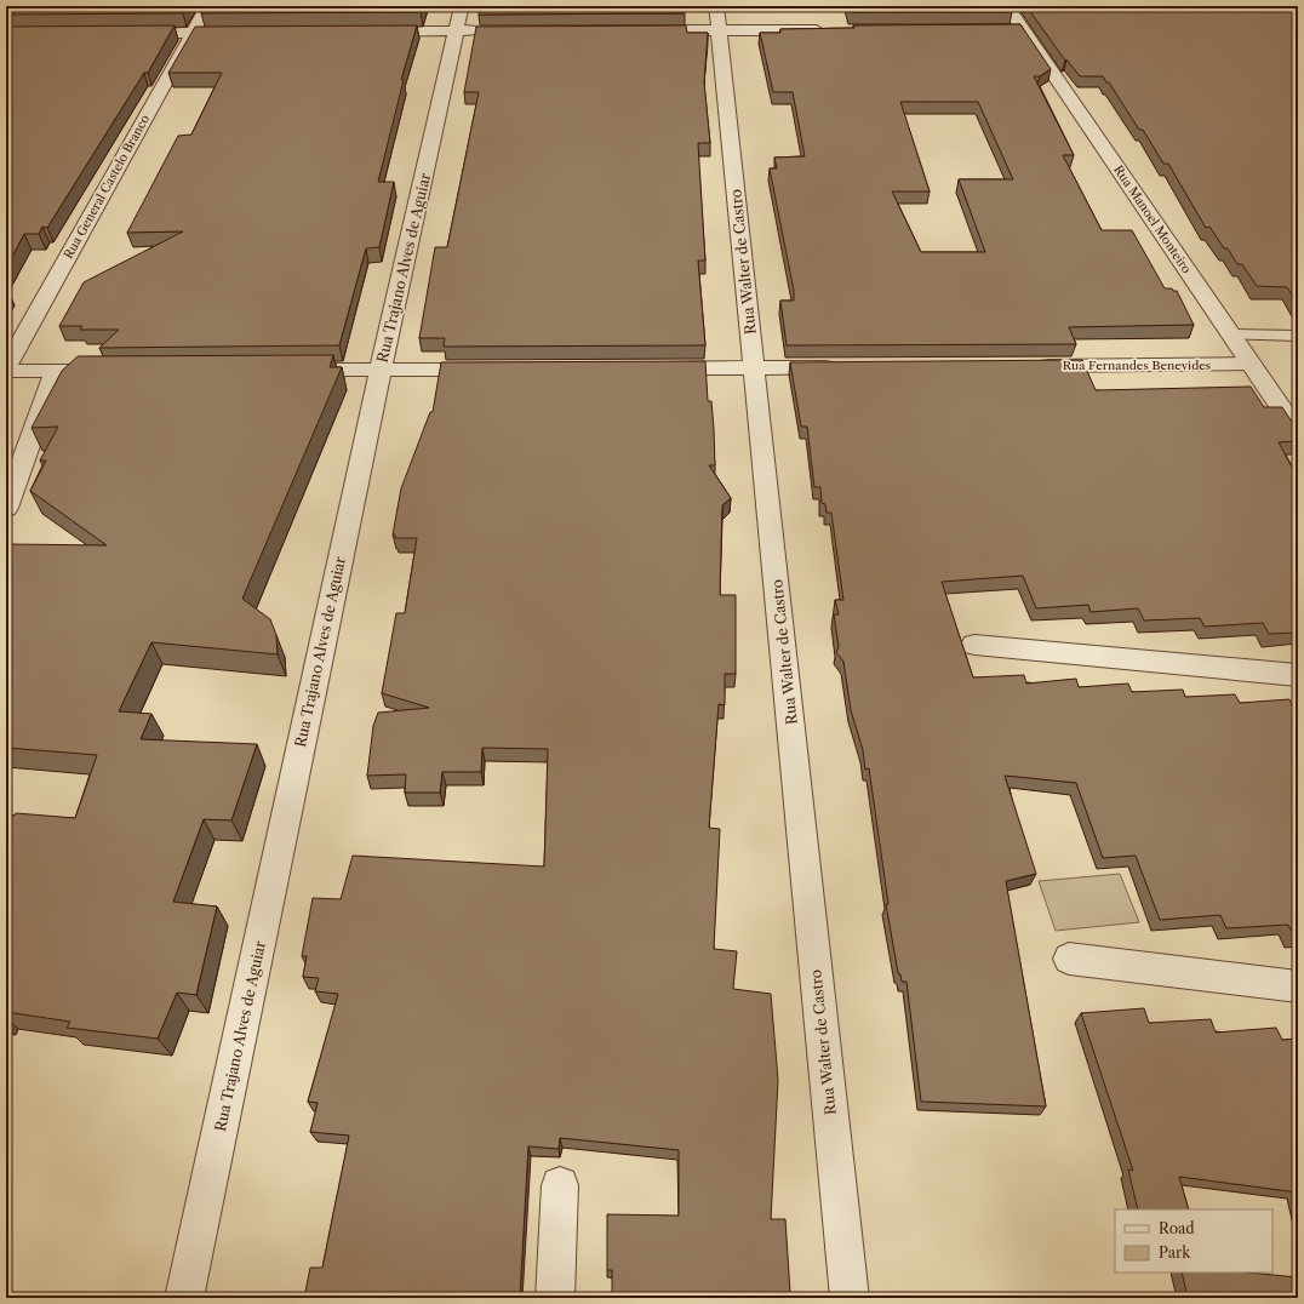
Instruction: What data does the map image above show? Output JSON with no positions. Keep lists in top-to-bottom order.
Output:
{
  "streets": {
    "street": [
      "Rua General Castelo Branco",
      "Rua Manoel Monteiro",
      "Rua Walter de Castro",
      "Rua Trajano Alves de Aguiar",
      "Rua Fernandes Benevides"
    ]
  },
  "crossings": [
    ["Rua Manoel Monteiro", "Rua Fernandes Benevides"]
  ],
  "legend": ["Road", "Park"]
}
